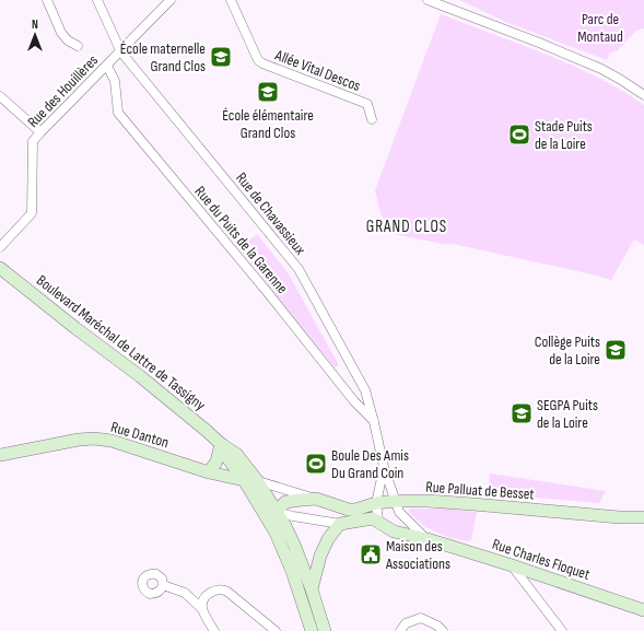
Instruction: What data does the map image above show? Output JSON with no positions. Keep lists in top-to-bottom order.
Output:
{
  "streets": {
    "main road": [
      "Boulevard Maréchal de Lattre de Tassigny",
      "Rue Danton",
      "Rue Palluat de Besset",
      "Rue Charles Floquet"
    ],
    "street": [
      "Allée Vital Descos",
      "Rue des Houillères",
      "Rue de Chavassieux",
      "Rue du Puits de la Garenne"
    ]
  },
  "crossings": [
    ["Rue des Houillères", "Rue de Chavassieux"],
    ["Rue des Houillères", "Rue du Puits de la Garenne"],
    ["Rue de Chavassieux", "Rue du Puits de la Garenne"],
    ["Rue de Chavassieux", "Rue Palluat de Besset"],
    ["Rue de Chavassieux", "Rue Charles Floquet"],
    ["Boulevard Maréchal de Lattre de Tassigny", "Rue Danton"],
    ["Rue Palluat de Besset", "Rue Charles Floquet"]
  ],
  "districts": ["GRAND CLOS"],
  "parks": ["Parc de Montaud"],
  "places": {
    "school or university": [
      "École maternelle Grand Clos",
      "École élémentaire Grand Clos",
      "Collège Puits de la Loire",
      "SEGPA Puits de la Loire"
    ],
    "sports": ["Stade Puits de la Loire", "Boule Des Amis Du Grand Coin"],
    "public building": ["Maison des Associations"]
  },
  "north": "top"
}
